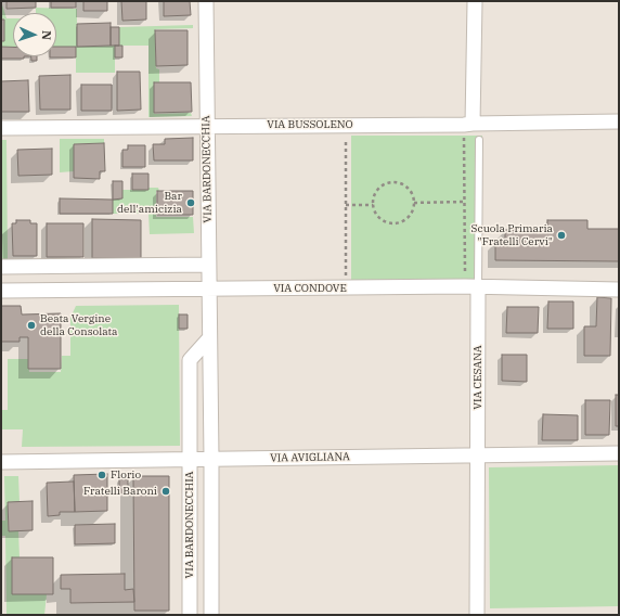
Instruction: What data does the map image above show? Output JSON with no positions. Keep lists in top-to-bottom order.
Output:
{
  "streets": {
    "street": [
      "VIA BUSSOLENO",
      "VIA BARDONECCHIA",
      "VIA CONDOVE",
      "VIA CESANA",
      "VIA AVIGLIANA"
    ]
  },
  "crossings": [
    ["VIA BUSSOLENO", "VIA BARDONECCHIA"],
    ["VIA BARDONECCHIA", "VIA CONDOVE"],
    ["VIA BARDONECCHIA", "VIA AVIGLIANA"],
    ["VIA CONDOVE", "VIA CESANA"],
    ["VIA CESANA", "VIA AVIGLIANA"]
  ],
  "places": [
    "Bar dell'amicizia",
    "Scuola Primaria \"Fratelli Cervi\"",
    "Beata Vergine della Consolata",
    "Florio",
    "Fratelli Baroni"
  ],
  "north": "right"
}
